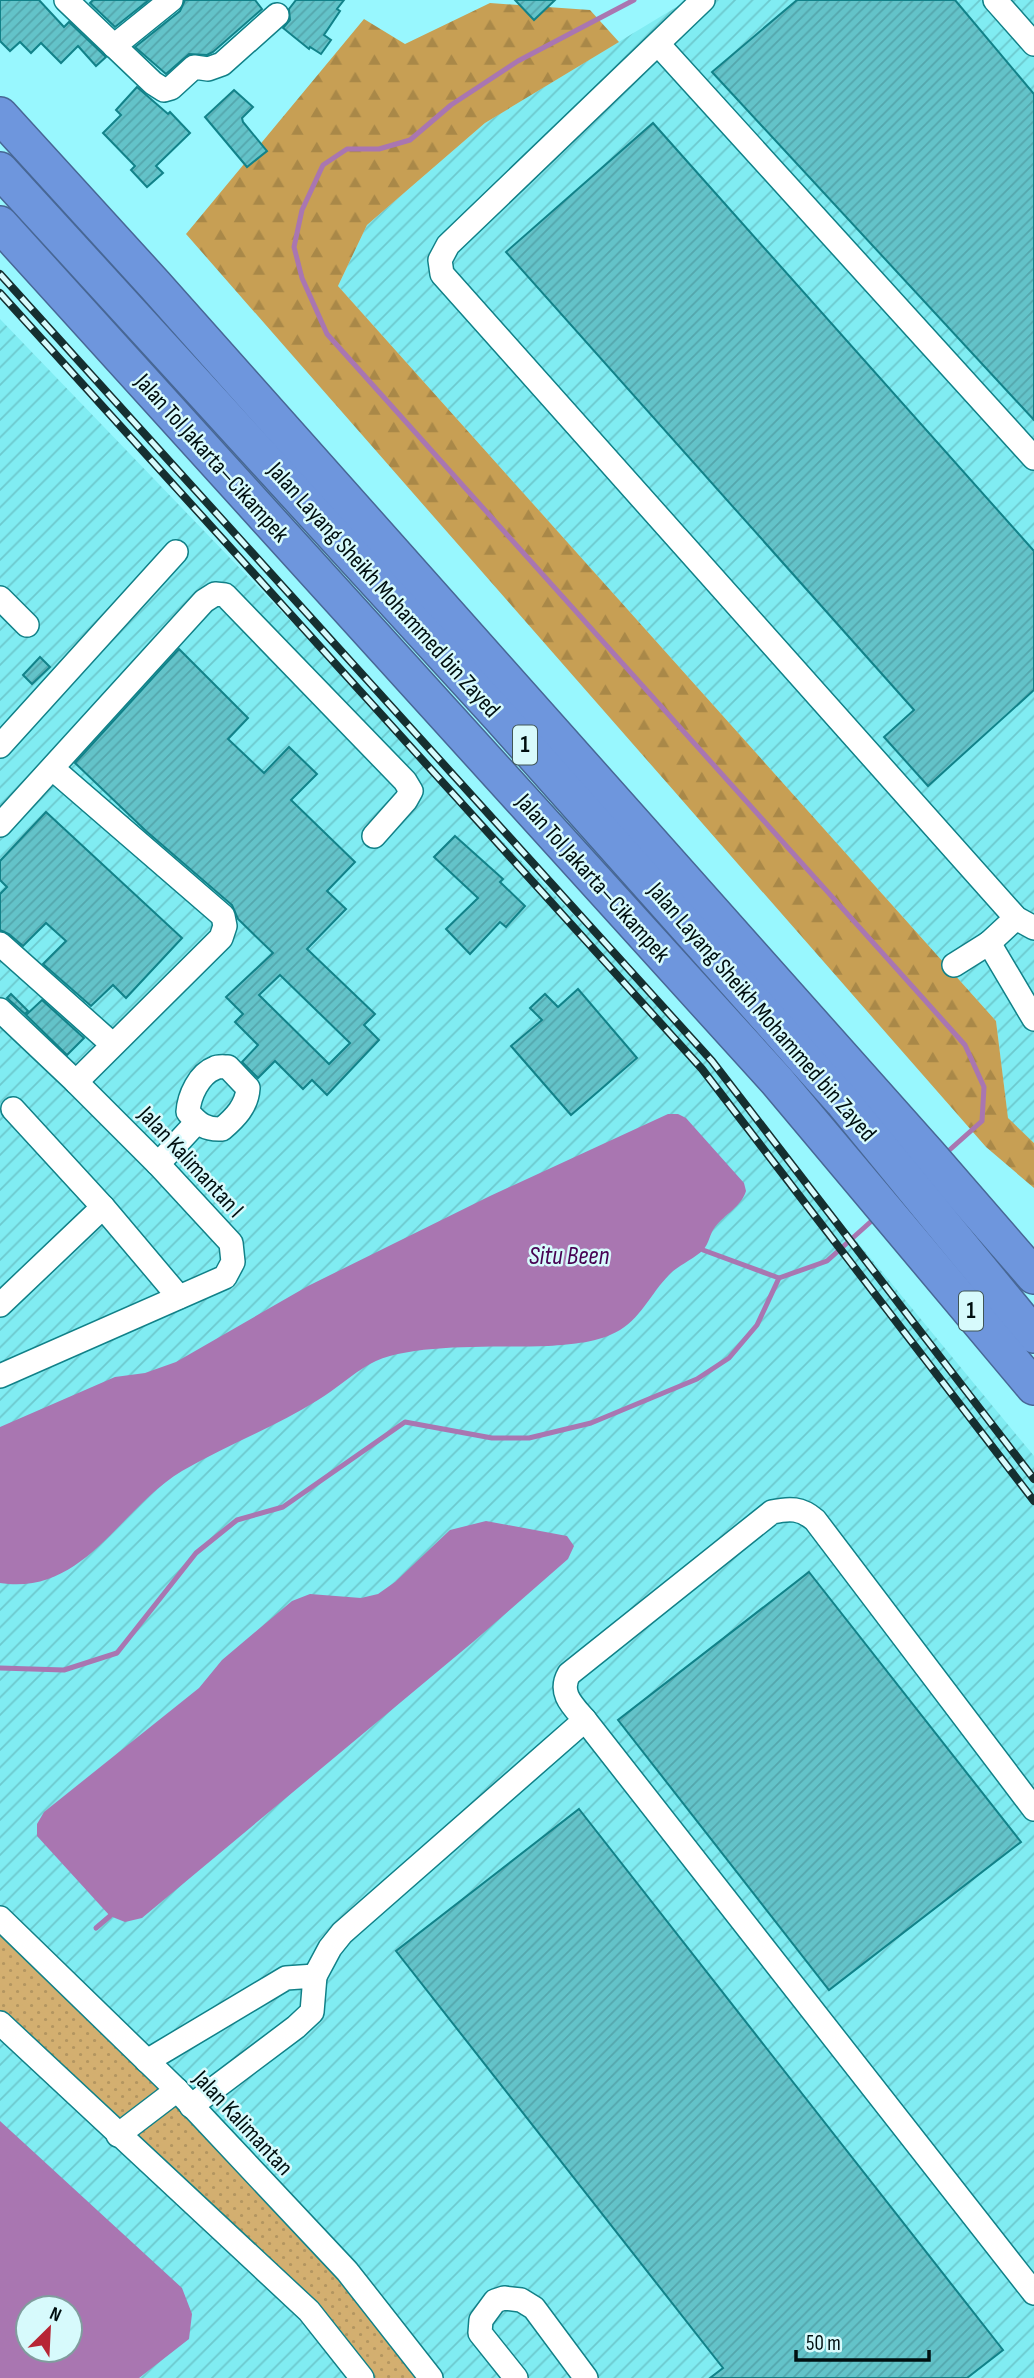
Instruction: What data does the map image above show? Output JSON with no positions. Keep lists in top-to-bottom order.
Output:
{
  "streets": {
    "highway": ["Jalan Tol Jakarta–Cikampek", "Jalan Layang Sheikh Mohammed bin Zayed", "1"],
    "street": ["Jalan Kalimantan I", "Jalan Kalimantan"]
  },
  "water": ["Situ Been"],
  "scale_bar": "50 m",
  "north": "top right"
}
